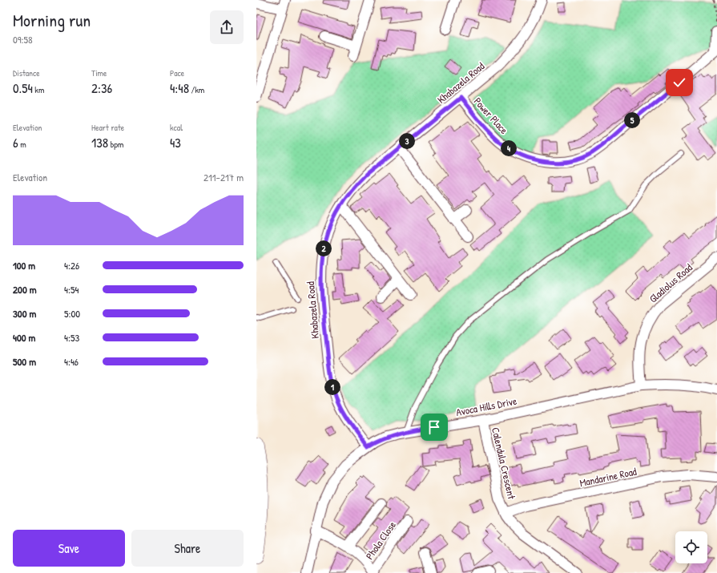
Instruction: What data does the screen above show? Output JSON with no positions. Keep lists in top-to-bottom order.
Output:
{
  "streets": {
    "street": [
      "Khabazela Road",
      "Power Place",
      "Gladiolus Road",
      "Avoca Hills Drive",
      "Calendula Crescent",
      "Mandarine Road",
      "Phola Close"
    ]
  },
  "crossings": [
    ["Khabazela Road", "Power Place"],
    ["Khabazela Road", "Avoca Hills Drive"],
    ["Gladiolus Road", "Avoca Hills Drive"],
    ["Avoca Hills Drive", "Calendula Crescent"],
    ["Calendula Crescent", "Mandarine Road"]
  ],
  "page": {
    "heading": ["Morning run", "09:58"],
    "stats": [
      ["Distance", "0.54 km"],
      ["Time", "2:36"],
      ["Pace", "4:48 /km"],
      ["Elevation", "6 m"],
      ["Heart rate", "138 bpm"],
      ["kcal", "43"]
    ],
    "pins": [
      "5",
      "3",
      "4",
      "2",
      "1"
    ],
    "chart": ["Elevation", "211–217 m"],
    "list": [
      {
        "name": "100 m",
        "note": "4:26"
      },
      {
        "name": "200 m",
        "note": "4:54"
      },
      {
        "name": "300 m",
        "note": "5:00"
      },
      {
        "name": "400 m",
        "note": "4:53"
      },
      {
        "name": "500 m",
        "note": "4:46"
      }
    ],
    "buttons": ["Save", "Share"]
  }
}
